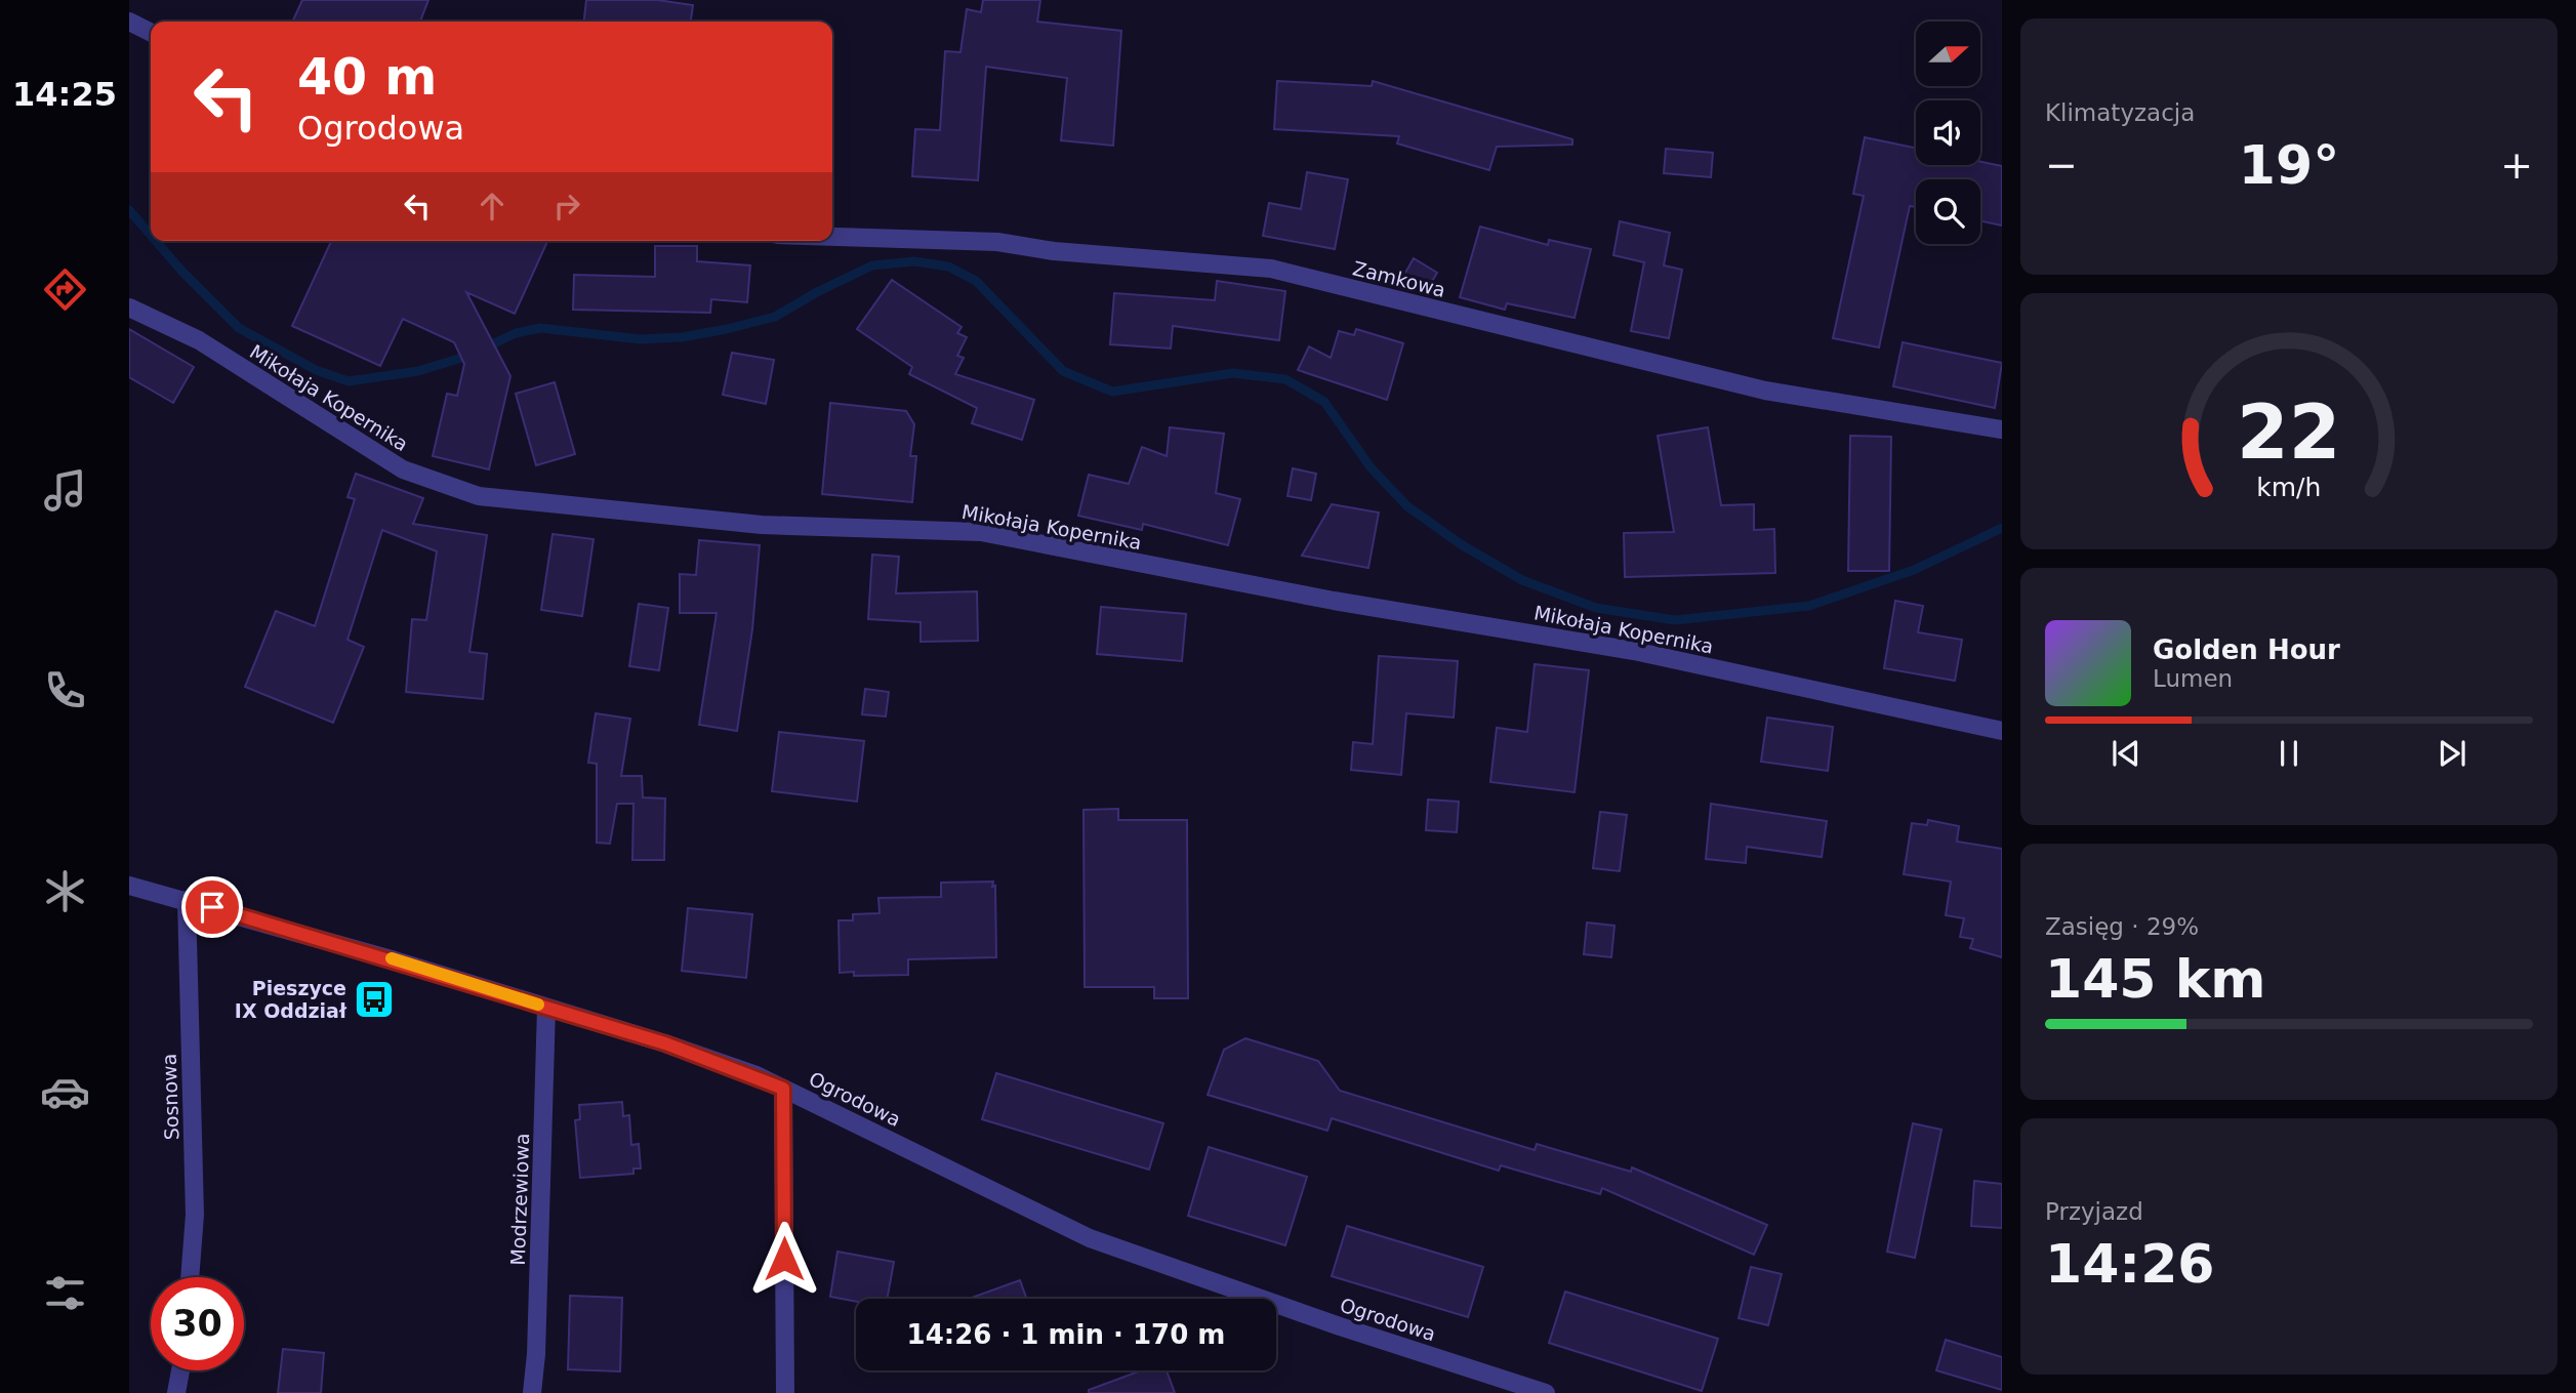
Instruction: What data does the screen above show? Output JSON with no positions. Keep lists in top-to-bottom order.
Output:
{
  "streets": {
    "street": [
      "Zamkowa",
      "Mikołaja Kopernika",
      "Sosnowa",
      "Ogrodowa",
      "Modrzewiowa"
    ]
  },
  "crossings": [
    ["Sosnowa", "Ogrodowa"],
    ["Ogrodowa", "Modrzewiowa"]
  ],
  "places": {
    "bus stop": ["Pieszyce IX Oddział"]
  },
  "north": "right",
  "page": {
    "tabs": "14:25",
    "tile": [
      "Klimatyzacja",
      ["Zasięg · 29%", "145 km"],
      ["Przyjazd", "14:26"]
    ],
    "turn": ["40 m", "Ogrodowa"],
    "heat": ["−", "19°", "+"],
    "song": ["Golden Hour", "Lumen"],
    "limit": "30",
    "trip": "14:26 · 1 min · 170 m",
    "gauge": ["22", "km/h"]
  }
}
